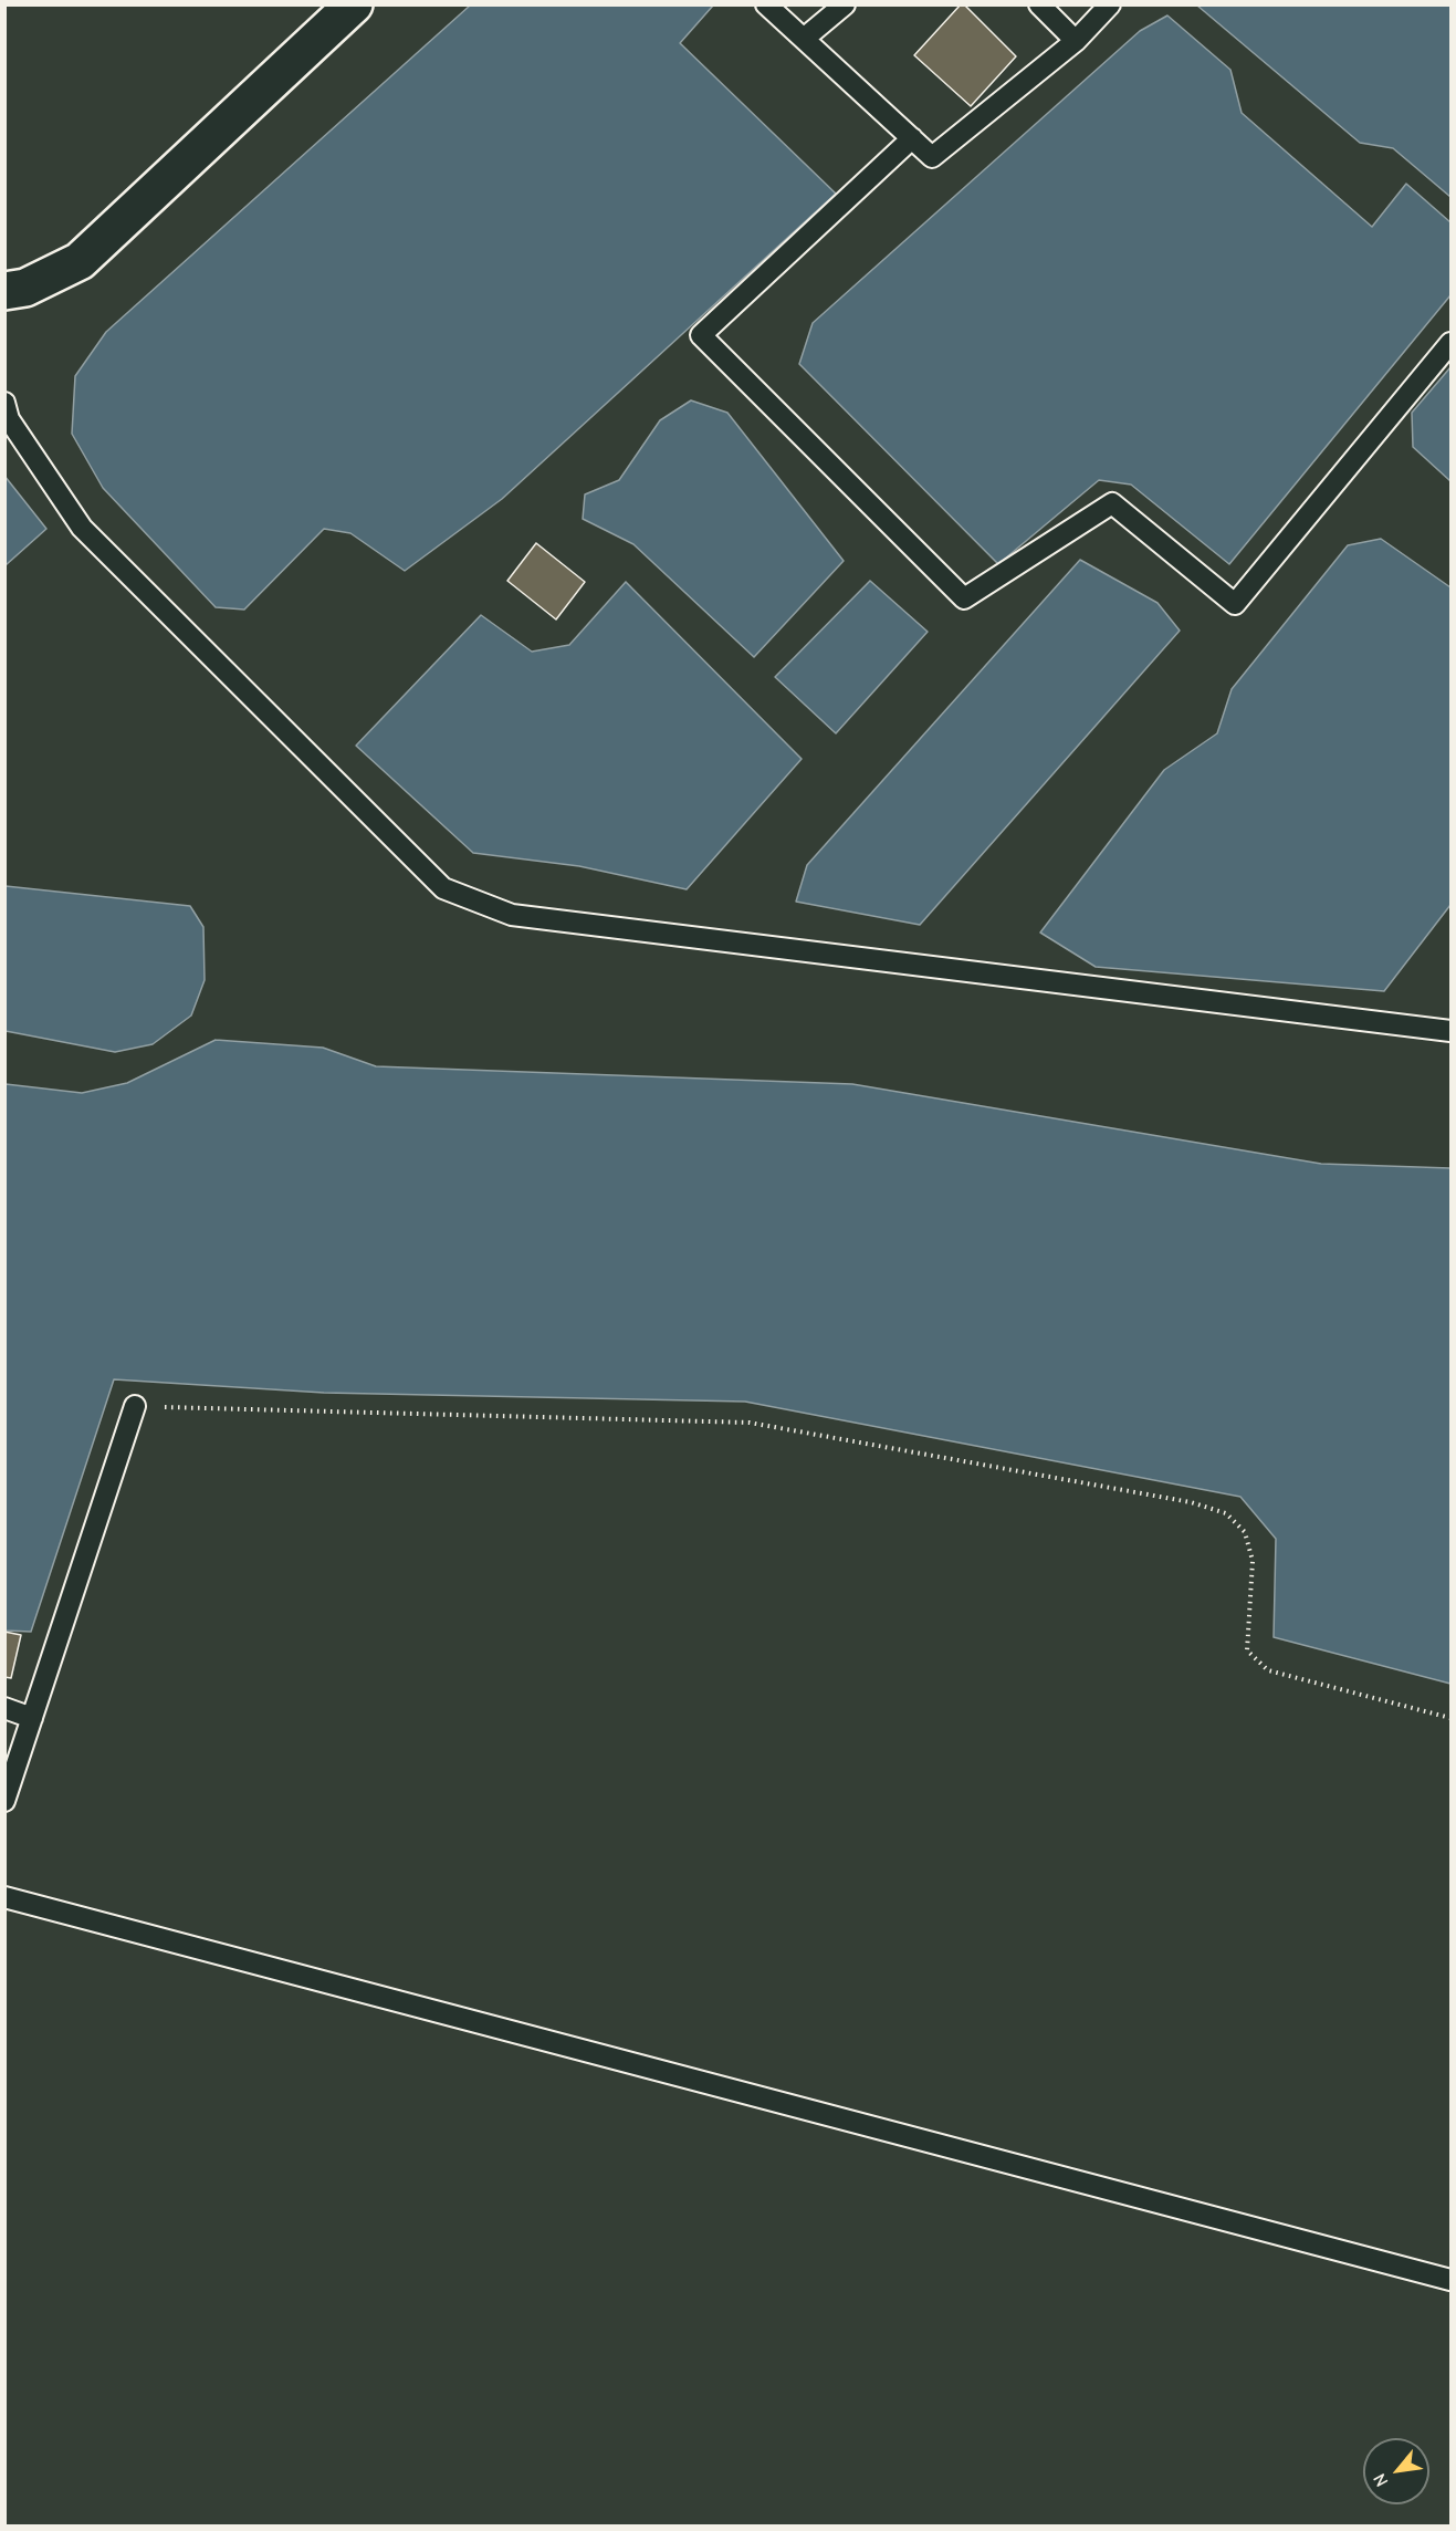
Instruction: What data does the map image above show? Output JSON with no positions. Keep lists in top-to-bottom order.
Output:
{
  "north": "bottom left"
}
